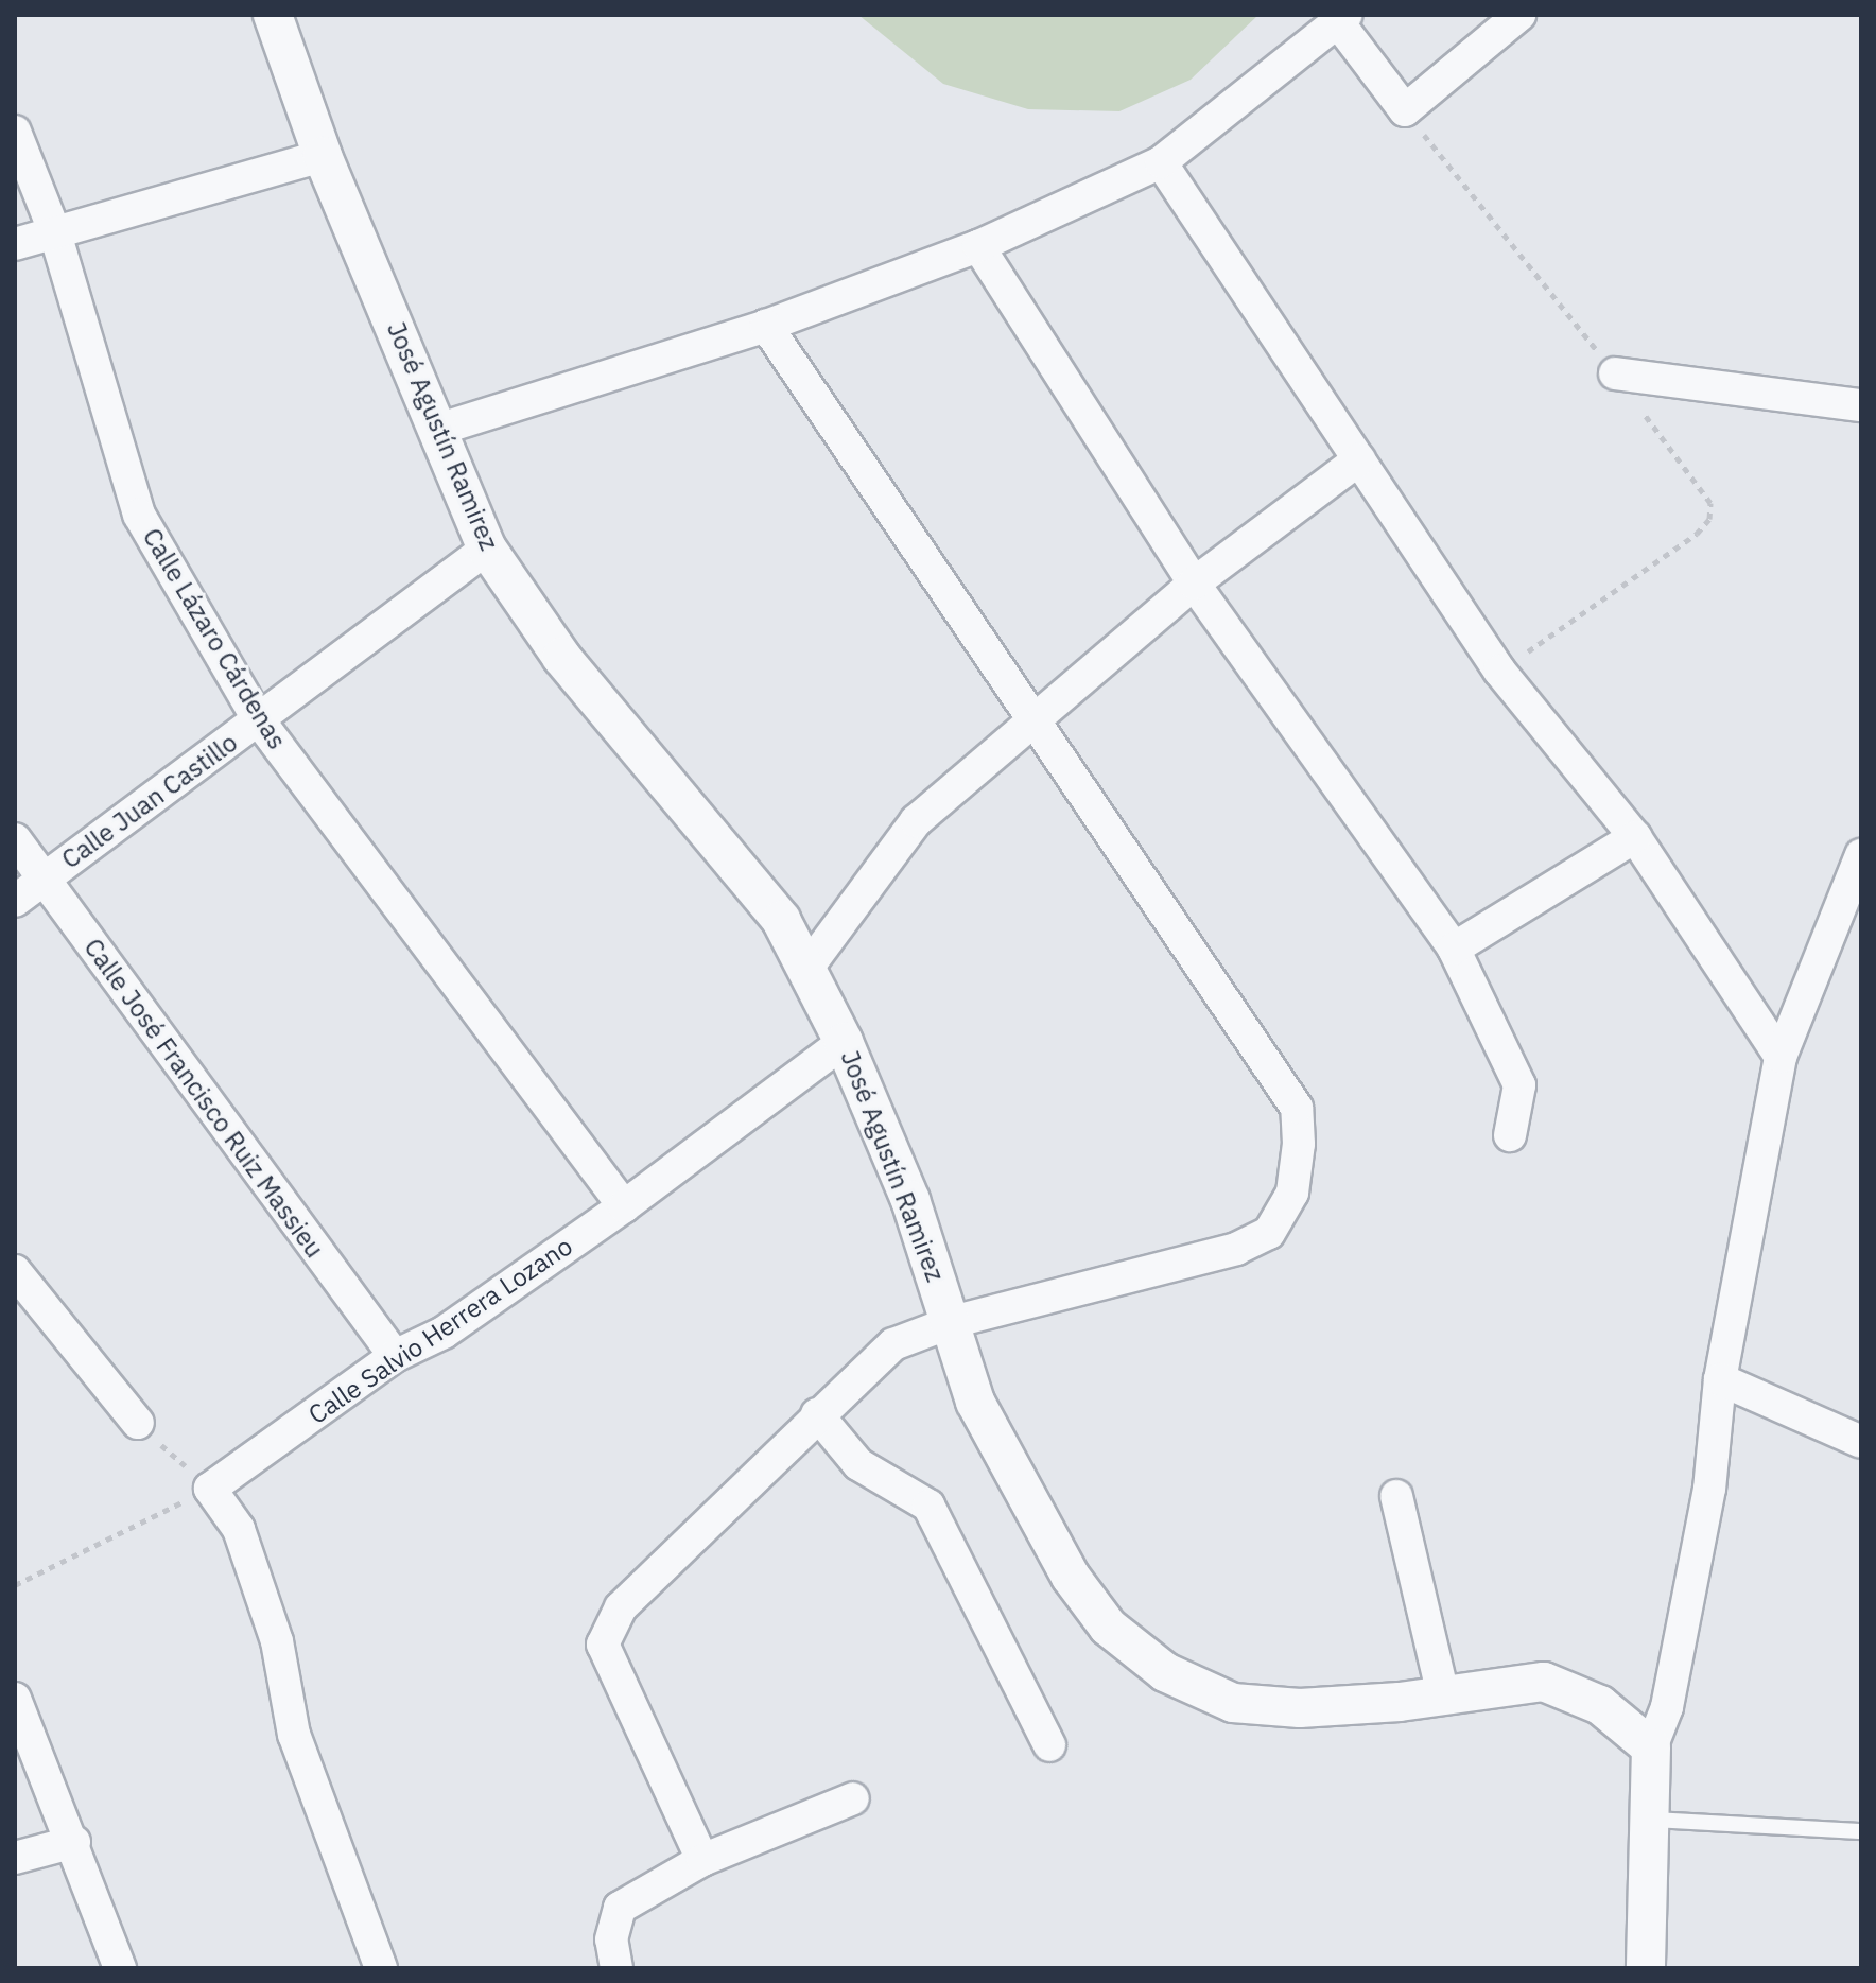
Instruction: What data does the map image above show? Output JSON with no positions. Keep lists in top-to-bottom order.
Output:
{
  "streets": {
    "street": [
      "José Agustín Ramirez",
      "Calle Lázaro Cárdenas",
      "Calle Juan Castillo",
      "Calle José Francisco Ruiz Massieu",
      "Calle Salvio Herrera Lozano"
    ]
  },
  "crossings": [
    ["José Agustín Ramirez", "Calle Juan Castillo"],
    ["José Agustín Ramirez", "Calle Salvio Herrera Lozano"],
    ["Calle Lázaro Cárdenas", "Calle Juan Castillo"],
    ["Calle Lázaro Cárdenas", "Calle Salvio Herrera Lozano"],
    ["Calle Juan Castillo", "Calle José Francisco Ruiz Massieu"],
    ["Calle José Francisco Ruiz Massieu", "Calle Salvio Herrera Lozano"]
  ]
}
